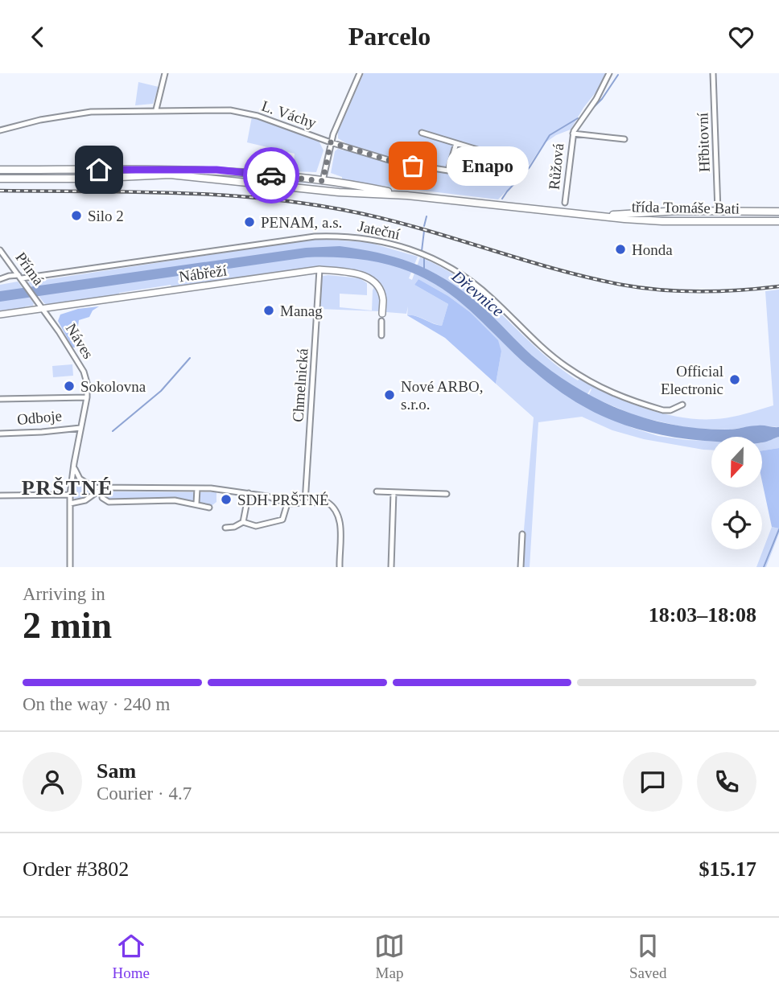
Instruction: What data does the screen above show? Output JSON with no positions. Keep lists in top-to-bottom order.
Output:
{
  "streets": {
    "main road": ["třída Tomáše Bati"],
    "street": [
      "L. Váchy",
      "Hřbitovní",
      "Růžová",
      "Jateční",
      "Přímá",
      "Nábřeží",
      "Náves",
      "Chmelnická",
      "Odboje"
    ]
  },
  "crossings": [
    ["Hřbitovní", "třída Tomáše Bati"],
    ["Jateční", "Přímá"],
    ["Přímá", "Náves"],
    ["Nábřeží", "Náves"],
    ["Nábřeží", "Chmelnická"],
    ["Náves", "Odboje"]
  ],
  "districts": ["PRŠTNÉ"],
  "water": ["Dřevnice"],
  "places": [
    "Enapo",
    "Silo 2",
    "PENAM, a.s.",
    "Honda",
    "Manag",
    "Official Electronic",
    "Sokolovna",
    "Nové ARBO, s.r.o.",
    "SDH PRŠTNÉ"
  ],
  "north": "bottom",
  "page": {
    "header": "Parcelo",
    "bubble": "Enapo",
    "heading": ["2 min", "Arriving in", "18:03–18:08"],
    "panel": [
      "Sam",
      "Courier · 4.7",
      "Order #3802",
      "$15.17"
    ],
    "bar": "On the way · 240 m",
    "tabs": ["Home", "Map", "Saved"]
  }
}
